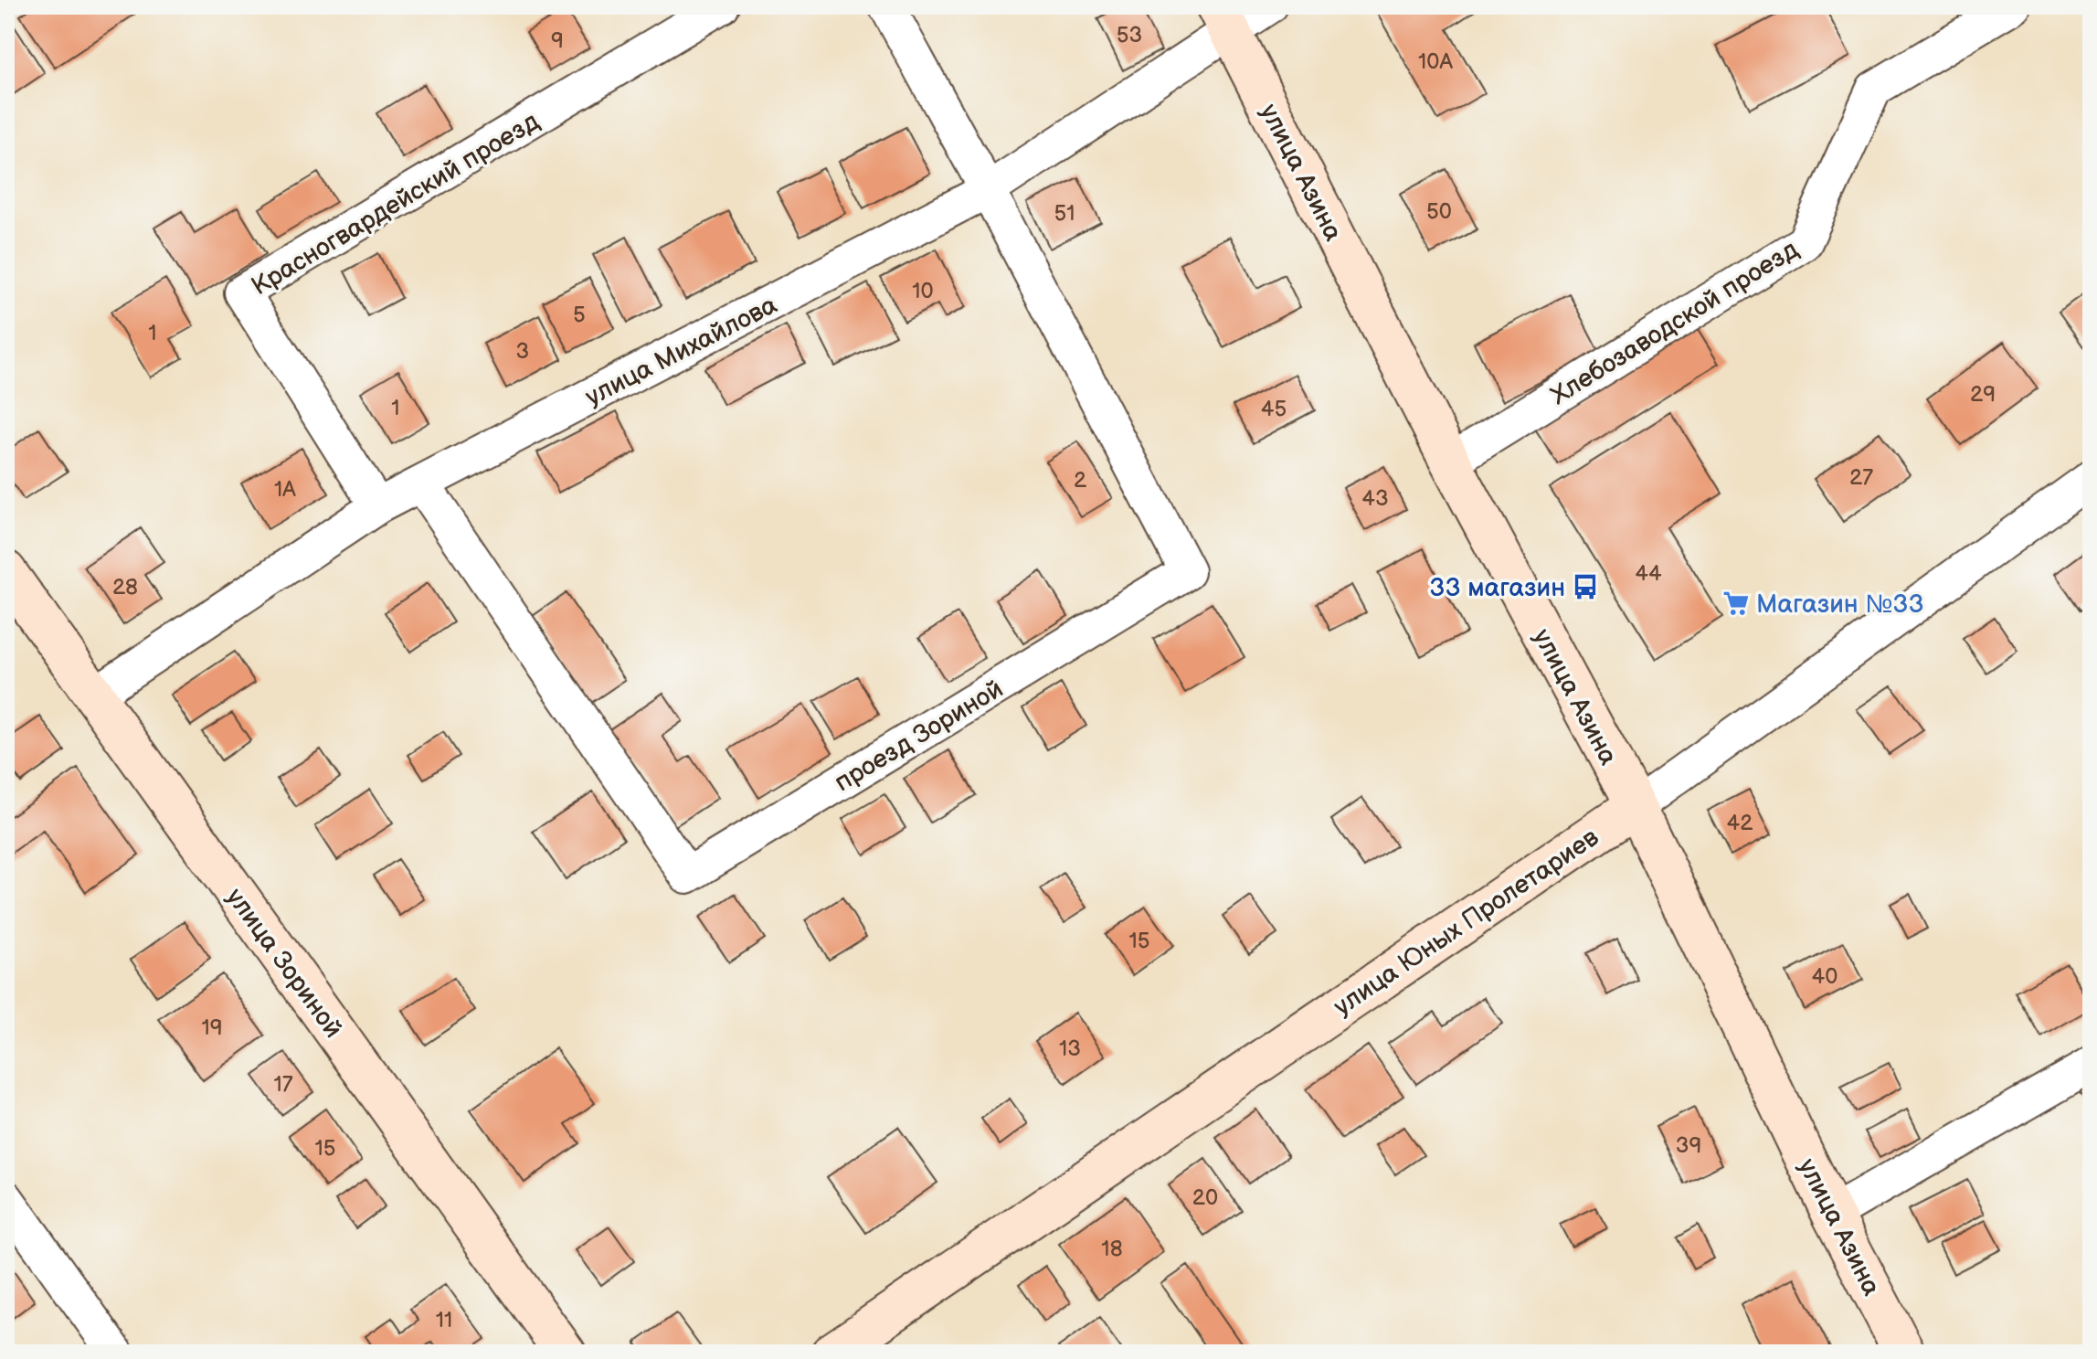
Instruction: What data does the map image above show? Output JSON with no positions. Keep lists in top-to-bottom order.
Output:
{
  "streets": {
    "main road": ["улица Азина", "улица Юных Пролетариев", "улица Зориной"],
    "street": [
      "Красногвардейский проезд",
      "Хлебозаводской проезд",
      "улица Михайлова",
      "проезд Зориной"
    ]
  },
  "crossings": [
    ["улица Азина", "Хлебозаводской проезд"],
    ["улица Азина", "улица Михайлова"],
    ["улица Азина", "улица Юных Пролетариев"],
    ["Красногвардейский проезд", "улица Михайлова"],
    ["улица Михайлова", "проезд Зориной"],
    ["улица Михайлова", "улица Зориной"]
  ],
  "places": {
    "bus stop": ["33 магазин"],
    "supermarket": ["Магазин №33"]
  },
  "house_numbers": [
    "53",
    "9",
    "10А",
    "50",
    "51",
    "10",
    "5",
    "1",
    "3",
    "29",
    "1",
    "45",
    "27",
    "2",
    "1А",
    "43",
    "44",
    "28",
    "42",
    "15",
    "40",
    "19",
    "13",
    "17",
    "39",
    "15",
    "20",
    "18",
    "11"
  ]
}
